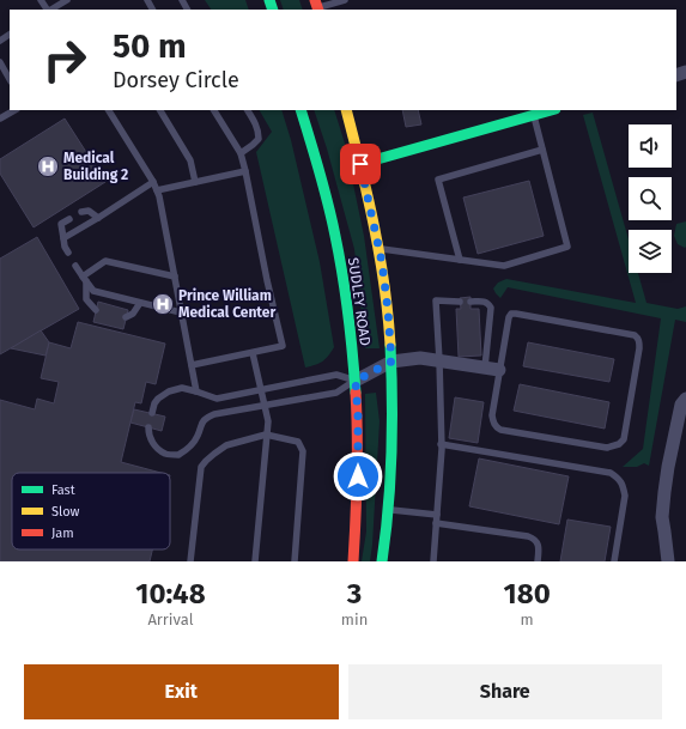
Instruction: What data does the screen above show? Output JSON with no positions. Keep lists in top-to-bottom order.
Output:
{
  "streets": {
    "main road": ["SUDLEY ROAD"]
  },
  "places": {
    "hospital": ["Medical Building 2", "Prince William Medical Center"]
  },
  "legend": ["Fast", "Slow", "Jam"],
  "page": {
    "turn": ["50 m", "Dorsey Circle"],
    "eta": [
      "10:48",
      "Arrival",
      "3",
      "min",
      "180",
      "m"
    ],
    "buttons": ["Exit", "Share"]
  }
}
